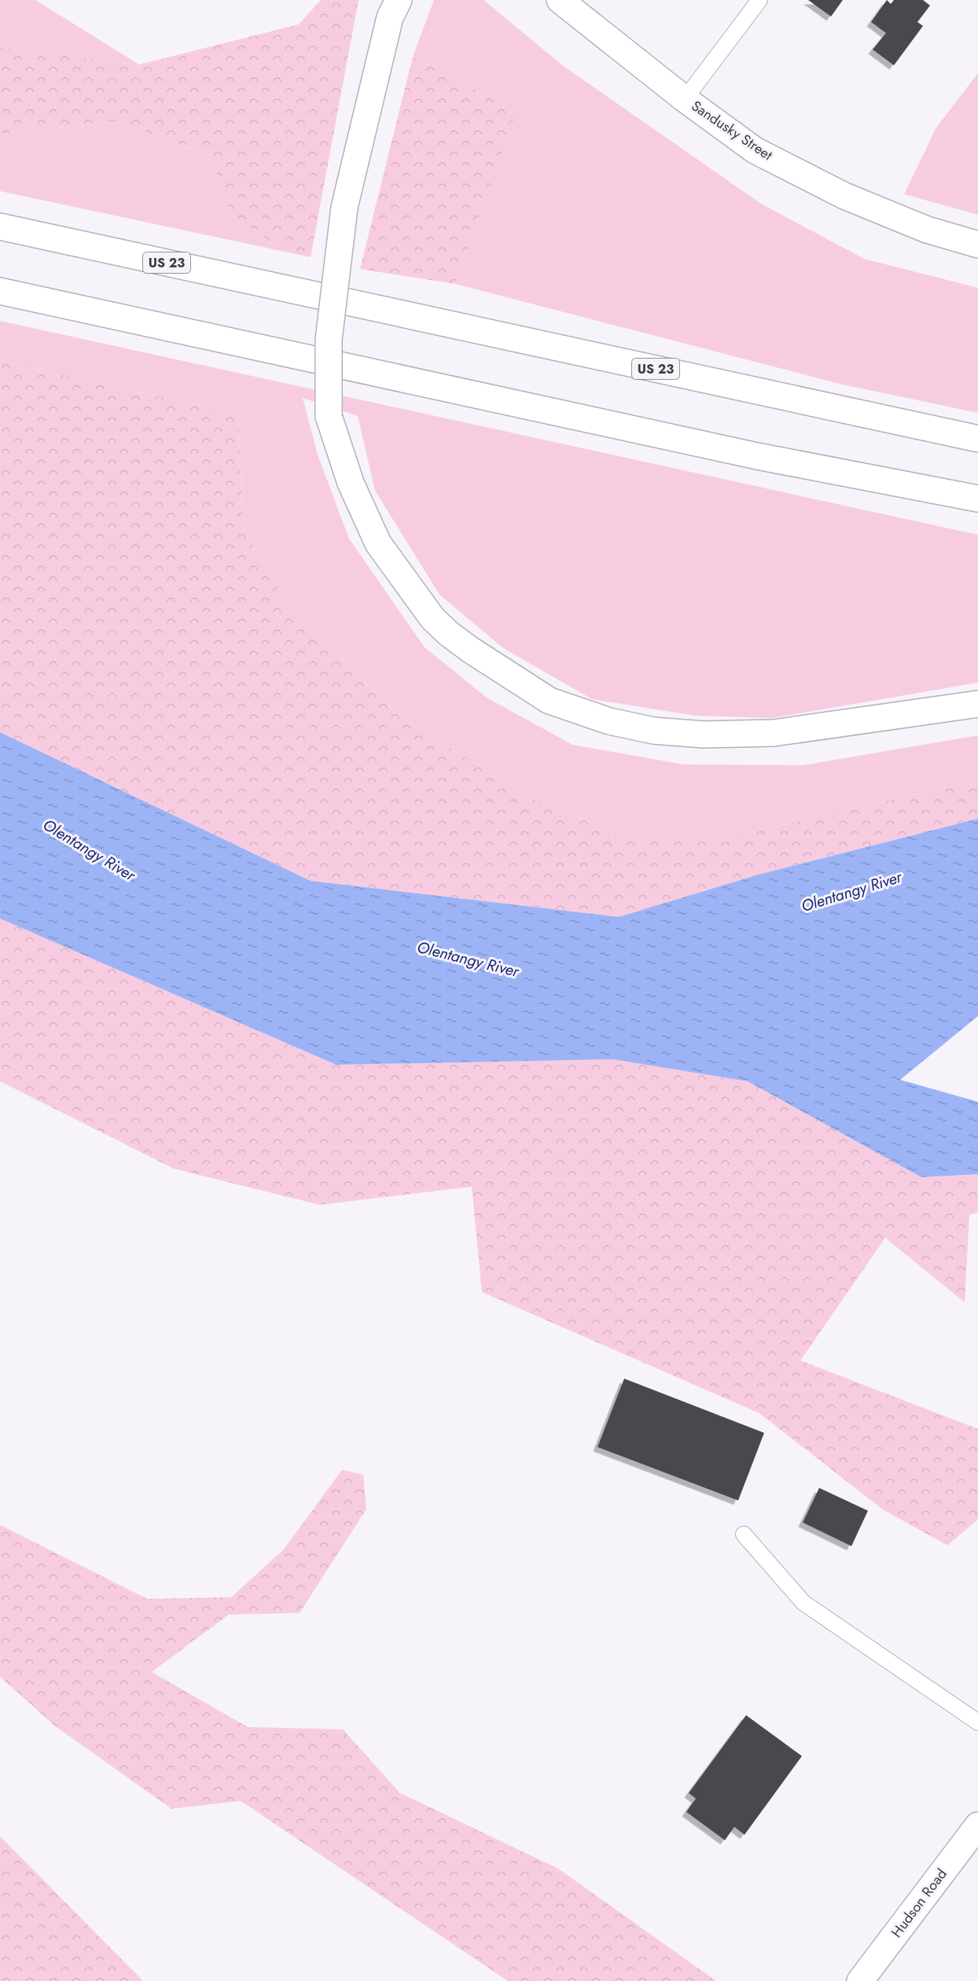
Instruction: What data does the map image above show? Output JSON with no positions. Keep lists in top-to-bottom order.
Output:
{
  "streets": {
    "main road": ["Sandusky Street", "US 23", "Hudson Road"]
  },
  "water": ["Olentangy River"]
}
